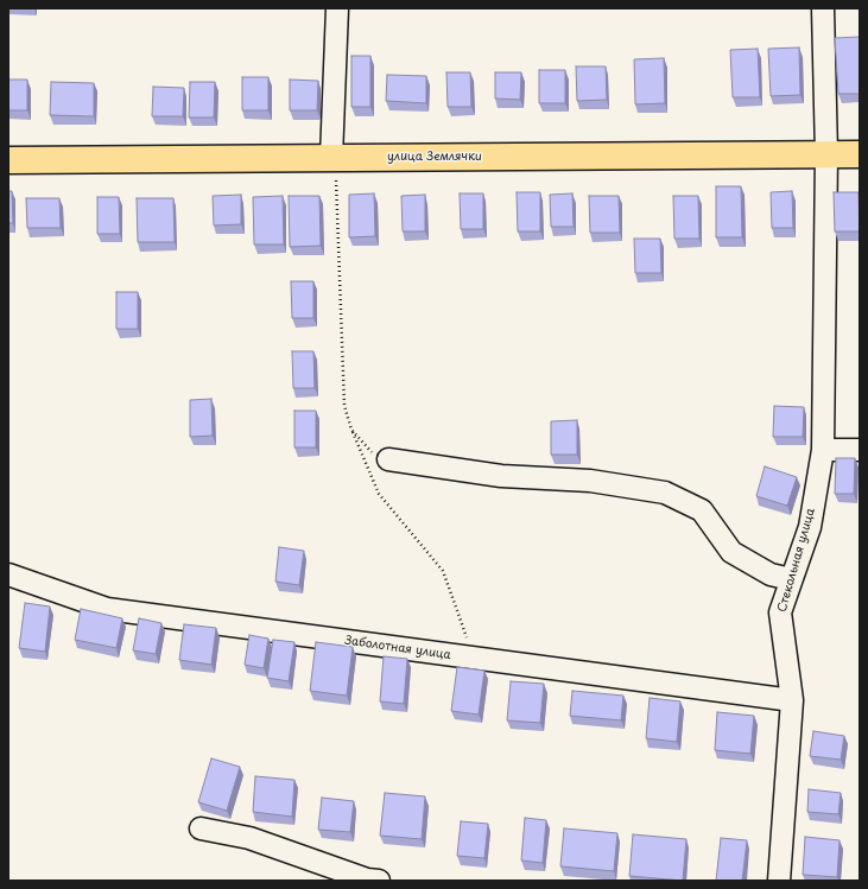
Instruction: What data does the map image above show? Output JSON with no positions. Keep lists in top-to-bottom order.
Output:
{
  "streets": {
    "main road": ["улица Землячки"],
    "street": ["Стекольная улица", "Заболотная улица"]
  },
  "crossings": [
    ["улица Землячки", "Стекольная улица"],
    ["Стекольная улица", "Заболотная улица"]
  ]
}
